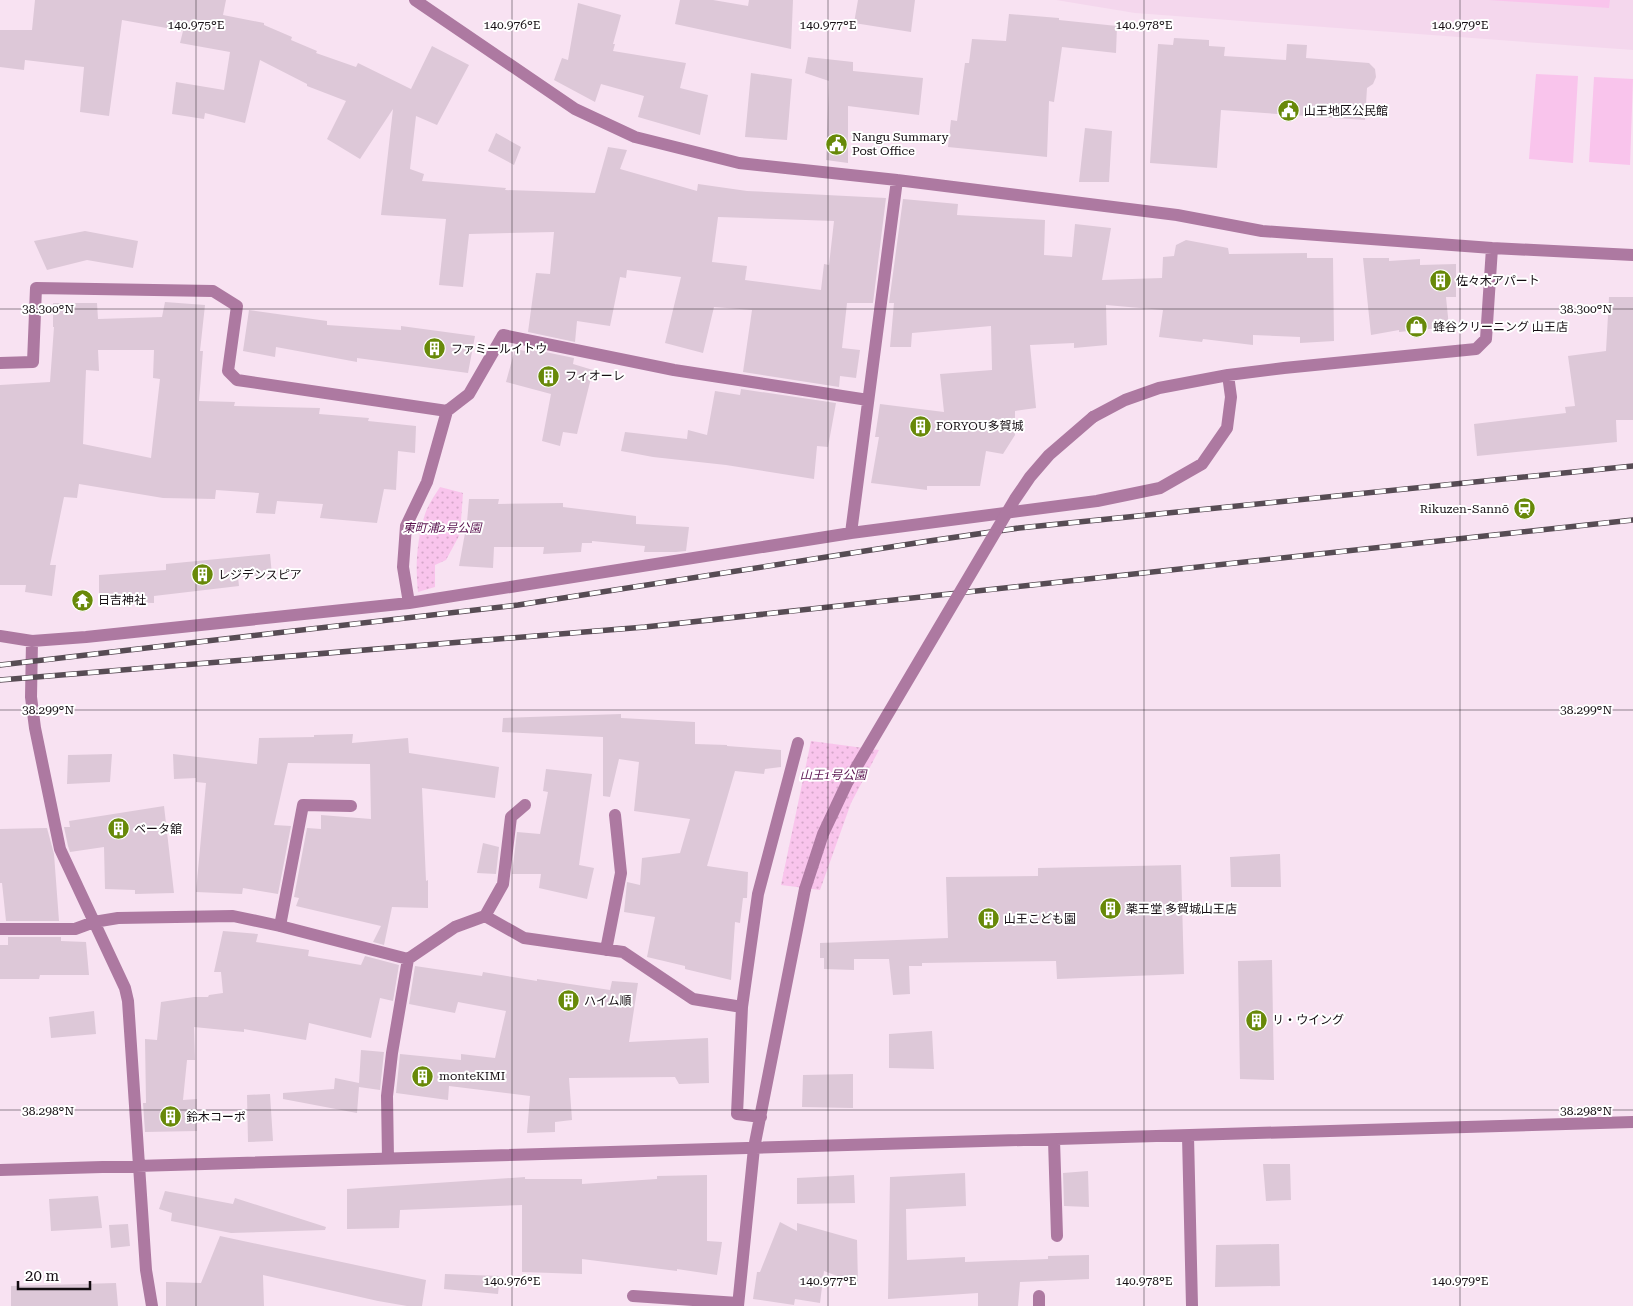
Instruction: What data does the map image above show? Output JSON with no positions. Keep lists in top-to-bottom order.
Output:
{
  "parks": ["東町浦2号公園", "山王1号公園"],
  "places": {
    "public building": ["山王地区公民館", "Nangu Summary Post Office"],
    "building": [
      "佐々木アパート",
      "ファミールイトウ",
      "フィオーレ",
      "FORYOU多賀城",
      "レジデンスピア",
      "ベータ舘",
      "薬王堂 多賀城山王店",
      "山王こども園",
      "ハイム順",
      "リ・ウイング",
      "monteKIMI",
      "鈴木コーポ"
    ],
    "shop": ["蜂谷クリーニング 山王店"],
    "station": ["Rikuzen-Sannō"],
    "temple": ["日吉神社"]
  },
  "scale_bar": "20 m",
  "coordinates": [
    "140.975°E",
    "140.976°E",
    "140.977°E",
    "140.978°E",
    "140.979°E",
    "38.300°N",
    "38.299°N",
    "38.298°N"
  ]
}
